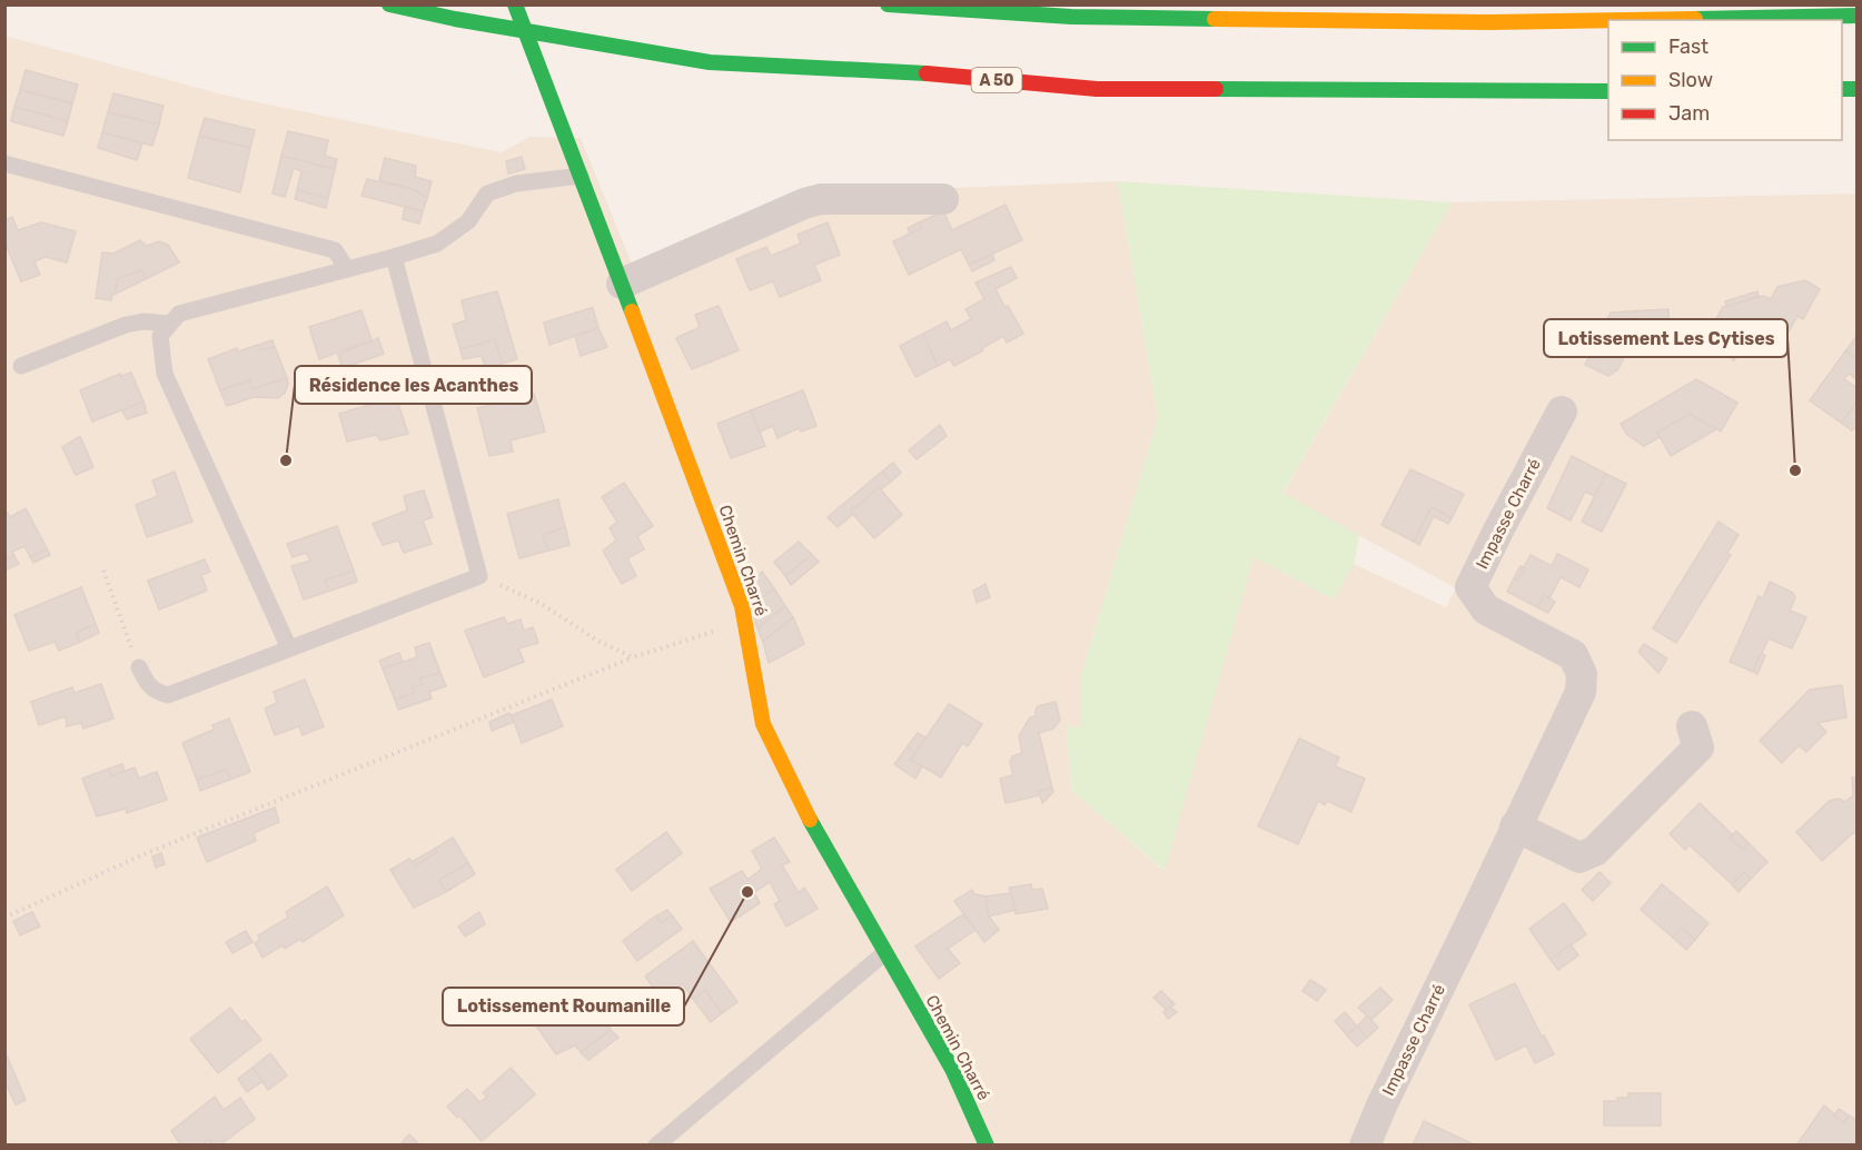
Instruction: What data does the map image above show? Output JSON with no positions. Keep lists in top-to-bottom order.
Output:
{
  "streets": {
    "main road": ["A 50", "Chemin Charré"],
    "street": ["Impasse Charré"]
  },
  "places": ["Résidence les Acanthes", "Lotissement Les Cytises", "Lotissement Roumanille"],
  "legend": ["Fast", "Slow", "Jam"]
}
